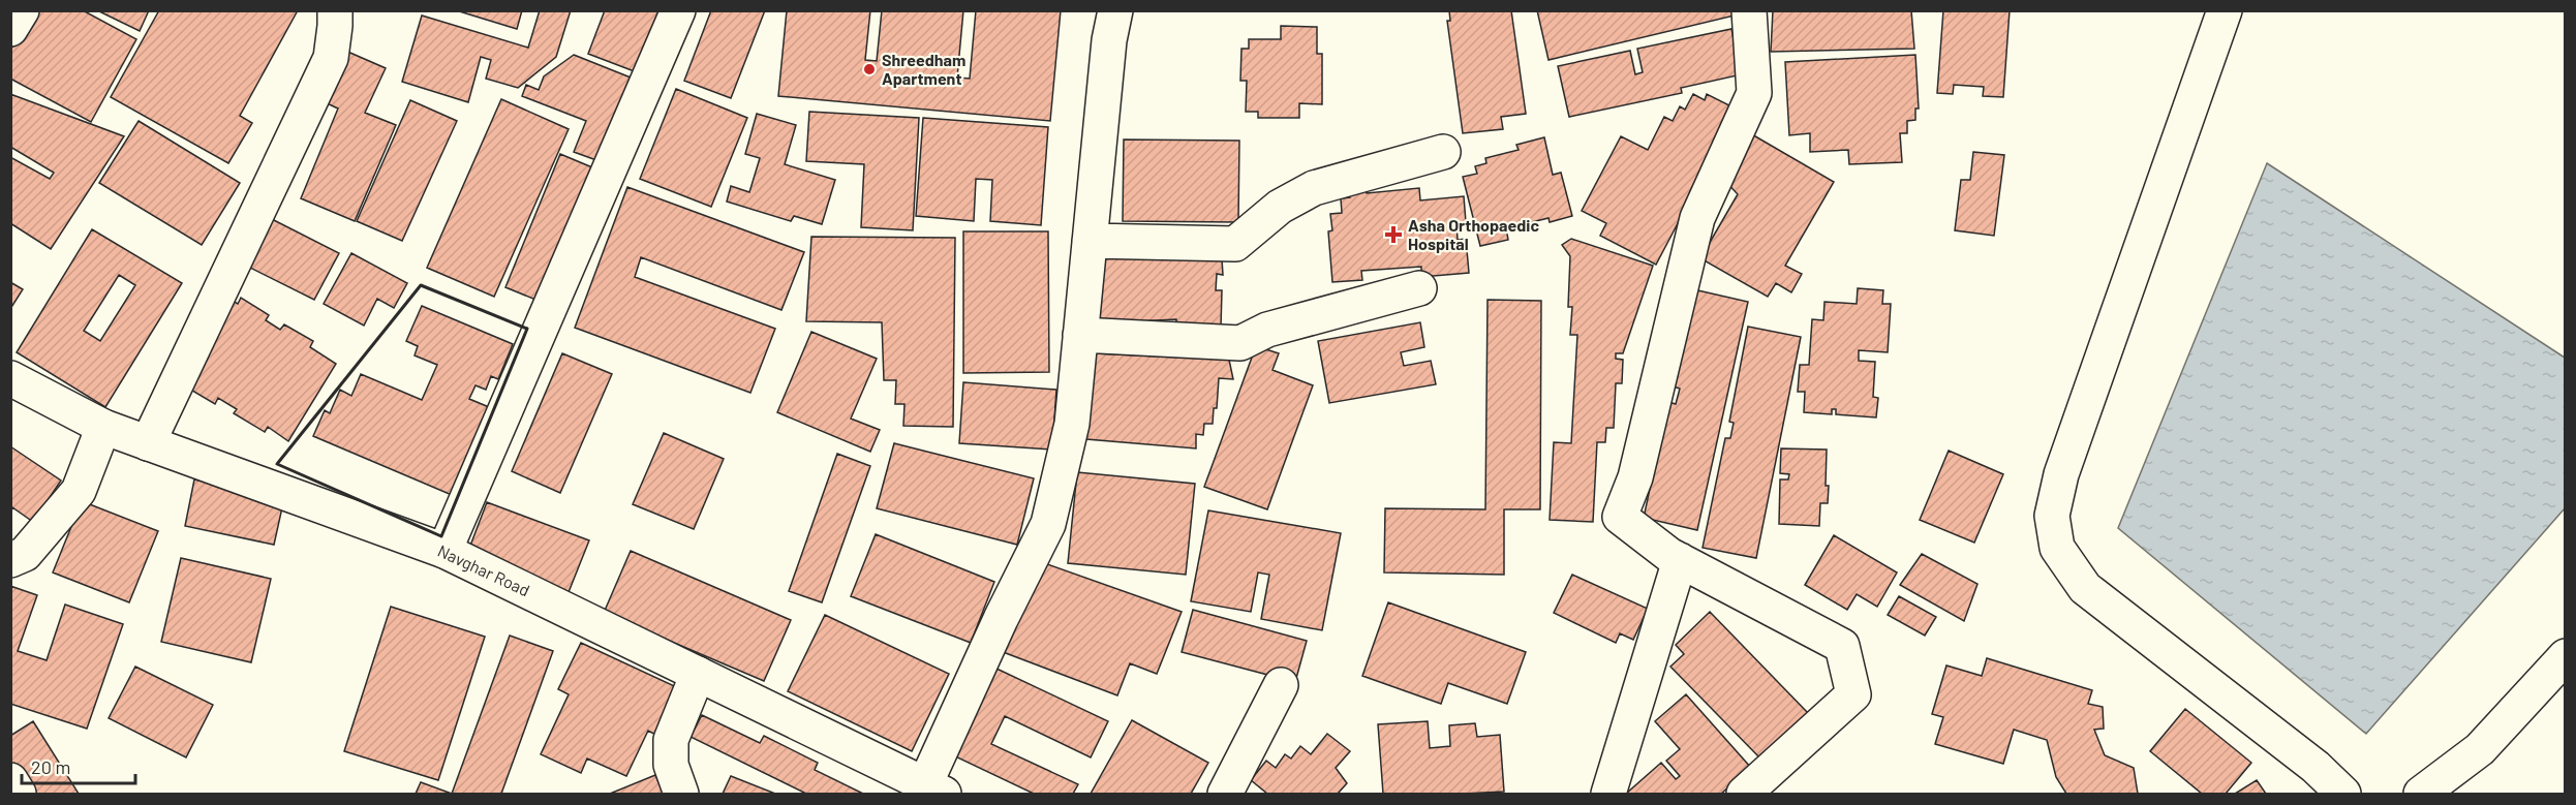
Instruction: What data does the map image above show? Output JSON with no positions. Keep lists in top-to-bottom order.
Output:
{
  "streets": {
    "street": ["Navghar Road"]
  },
  "places": {
    "other": ["Shreedham Apartment"],
    "health": ["Asha Orthopaedic Hospital"]
  },
  "scale_bar": "20 m"
}
